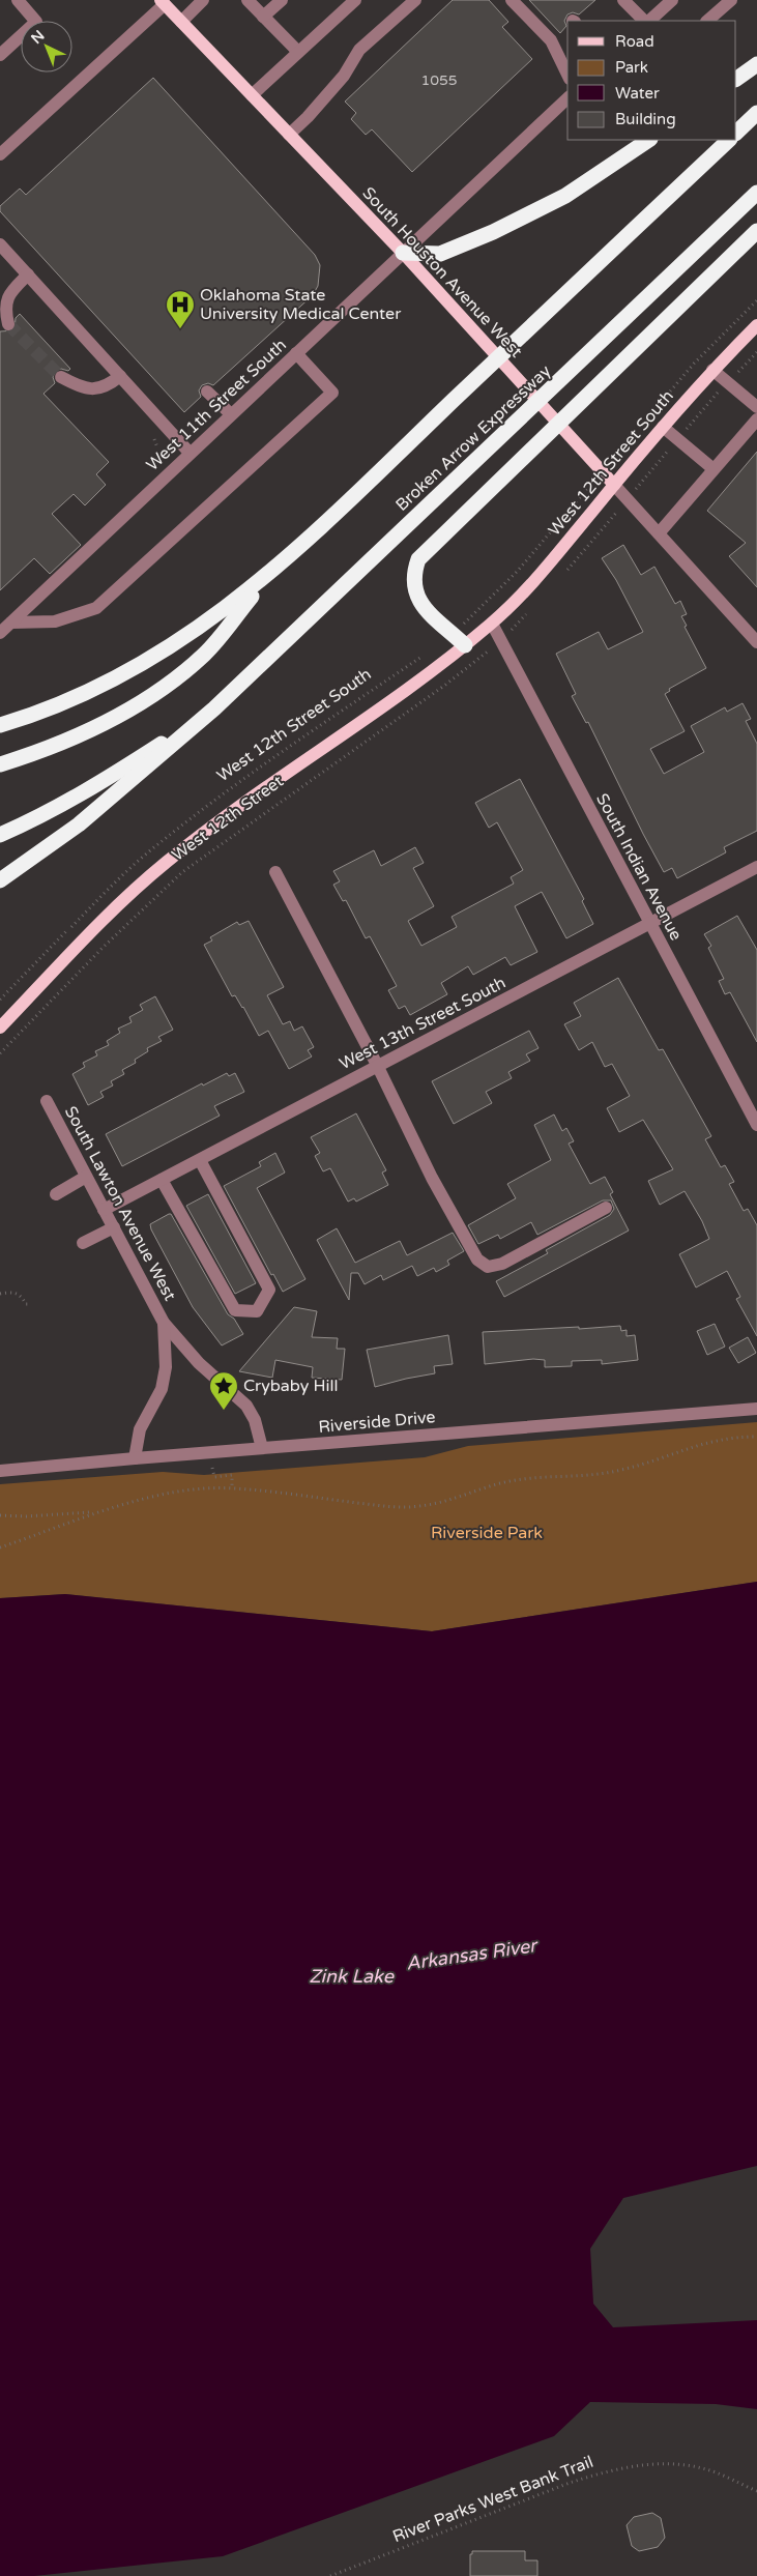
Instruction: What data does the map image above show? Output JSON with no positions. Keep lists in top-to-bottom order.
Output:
{
  "streets": {
    "highway": ["Broken Arrow Expressway"],
    "main road": ["South Houston Avenue West", "West 12th Street South", "West 12th Street"],
    "street": [
      "West 11th Street South",
      "South Indian Avenue",
      "West 13th Street South",
      "South Lawton Avenue West",
      "Riverside Drive"
    ],
    "path": ["River Parks West Bank Trail"]
  },
  "crossings": [
    ["South Houston Avenue West", "West 11th Street South"],
    ["South Houston Avenue West", "West 12th Street South"],
    ["West 12th Street South", "West 12th Street"],
    ["West 12th Street South", "South Indian Avenue"],
    ["West 12th Street", "South Indian Avenue"],
    ["South Indian Avenue", "West 13th Street South"],
    ["West 13th Street South", "South Lawton Avenue West"],
    ["South Lawton Avenue West", "Riverside Drive"]
  ],
  "water": ["Arkansas River", "Zink Lake"],
  "parks": ["Riverside Park"],
  "places": {
    "hospital": ["Oklahoma State University Medical Center"],
    "place": ["Crybaby Hill"]
  },
  "house_numbers": ["1055"],
  "legend": [
    "Road",
    "Park",
    "Water",
    "Building"
  ],
  "north": "top left"
}
